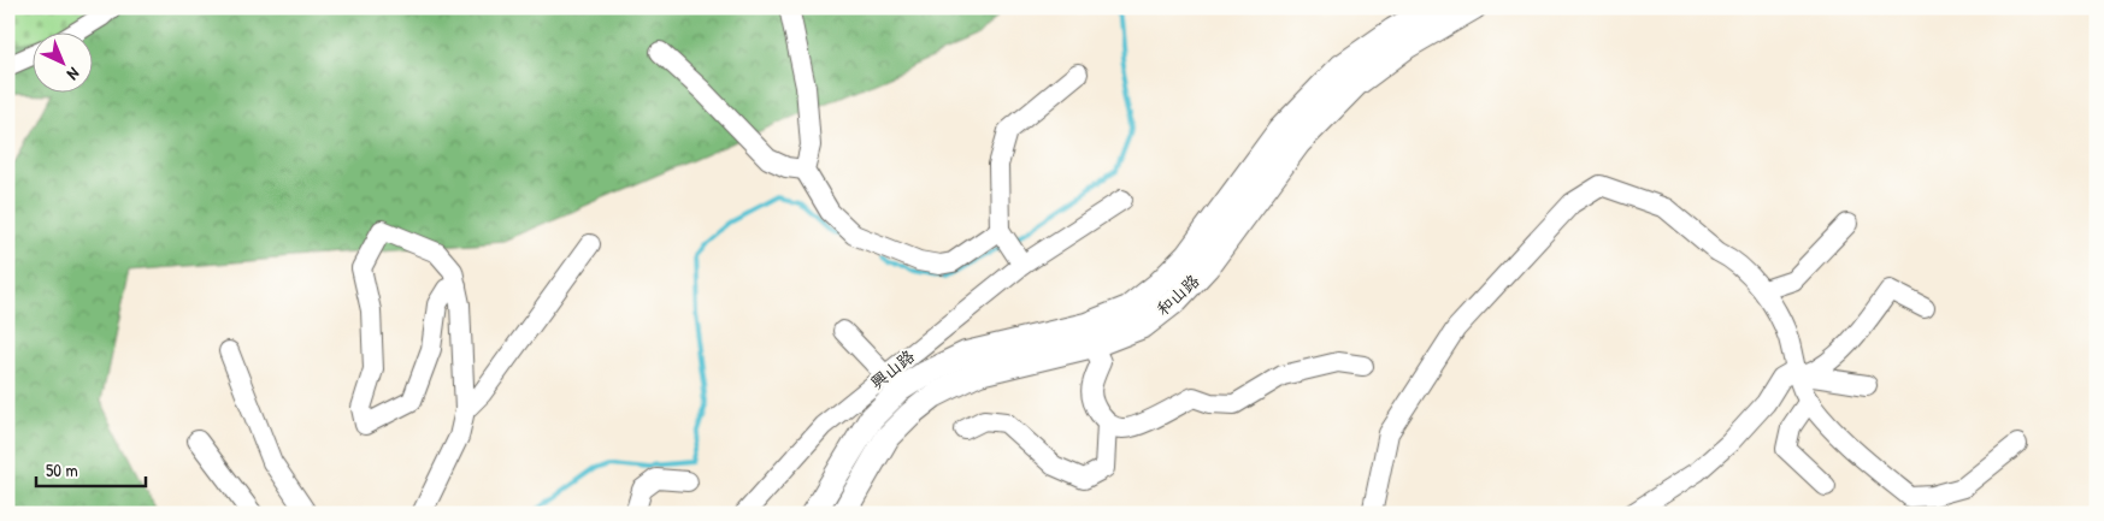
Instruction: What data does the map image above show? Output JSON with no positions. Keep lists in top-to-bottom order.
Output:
{
  "streets": {
    "main road": ["和山路"],
    "street": ["興山路"]
  },
  "crossings": [
    ["和山路", "興山路"]
  ],
  "scale_bar": "50 m",
  "north": "bottom right"
}
